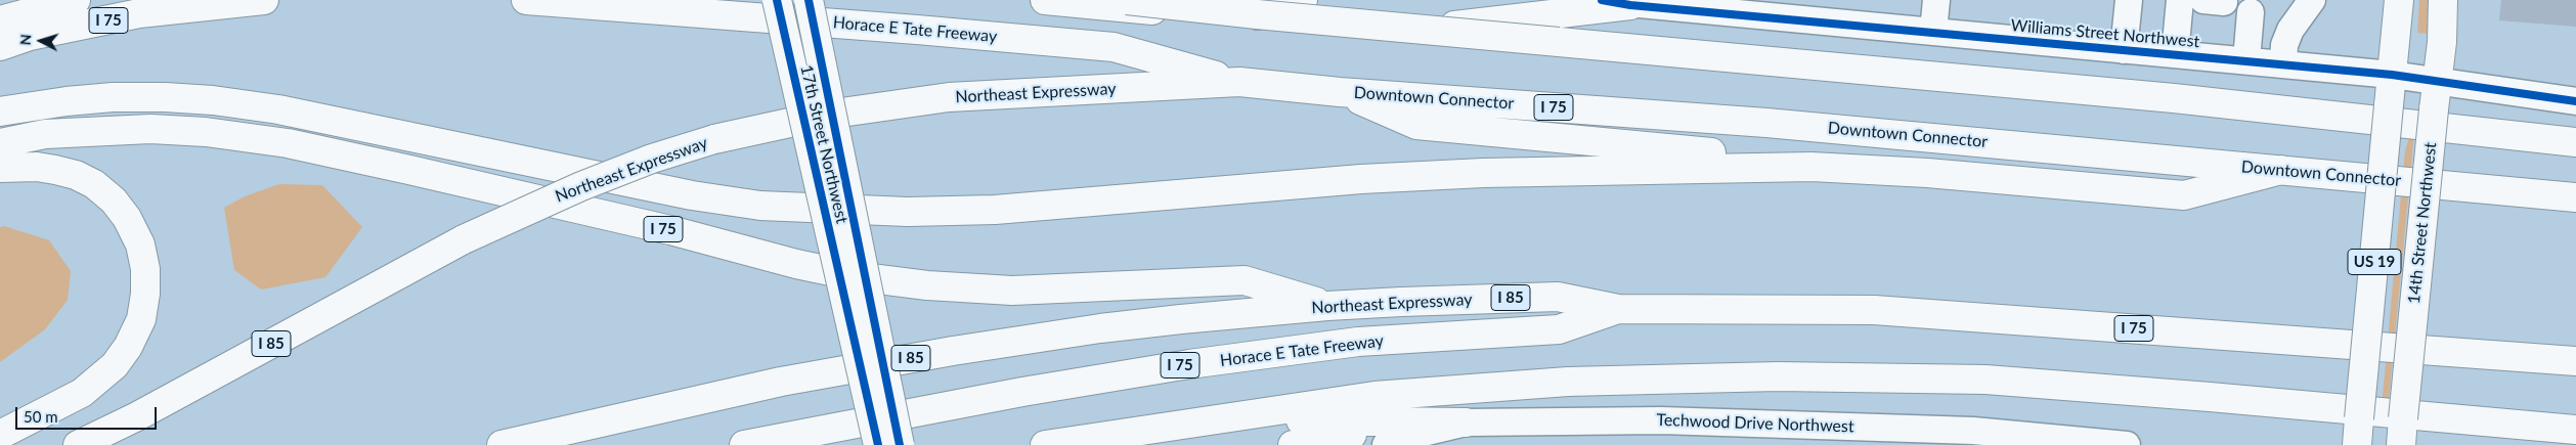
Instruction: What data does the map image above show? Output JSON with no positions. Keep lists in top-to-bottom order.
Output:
{
  "streets": {
    "main road": [
      "I 75",
      "Horace E Tate Freeway",
      "Northeast Expressway",
      "Downtown Connector",
      "17th Street Northwest",
      "14th Street Northwest",
      "US 19",
      "I 85"
    ],
    "street": ["Williams Street Northwest", "Techwood Drive Northwest"]
  },
  "crossings": [
    ["I 75", "Horace E Tate Freeway"],
    ["I 75", "Northeast Expressway"],
    ["Horace E Tate Freeway", "Northeast Expressway"],
    ["Horace E Tate Freeway", "Downtown Connector"],
    ["Williams Street Northwest", "14th Street Northwest"],
    ["Williams Street Northwest", "US 19"],
    ["Northeast Expressway", "Downtown Connector"]
  ],
  "scale_bar": "50 m",
  "north": "left"
}
